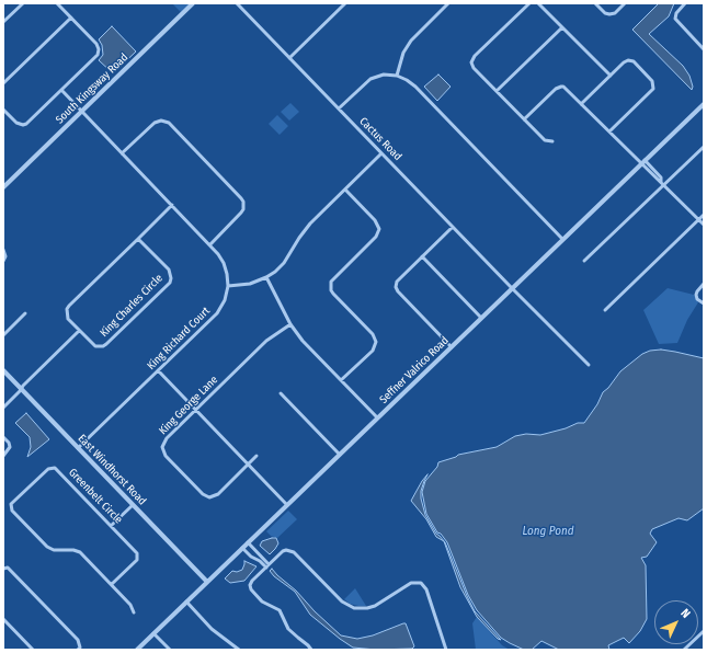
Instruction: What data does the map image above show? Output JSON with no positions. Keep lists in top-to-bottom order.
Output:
{
  "streets": {
    "street": [
      "South Kingsway Road",
      "Cactus Road",
      "King Charles Circle",
      "King Richard Court",
      "Seffner Valrico Road",
      "King George Lane",
      "East Windhorst Road",
      "Greenbelt Circle"
    ]
  },
  "crossings": [
    ["South Kingsway Road", "King Richard Court"],
    ["Cactus Road", "Seffner Valrico Road"],
    ["King Charles Circle", "King Richard Court"],
    ["King Richard Court", "East Windhorst Road"],
    ["Seffner Valrico Road", "East Windhorst Road"]
  ],
  "water": ["Long Pond"],
  "north": "top right"
}
